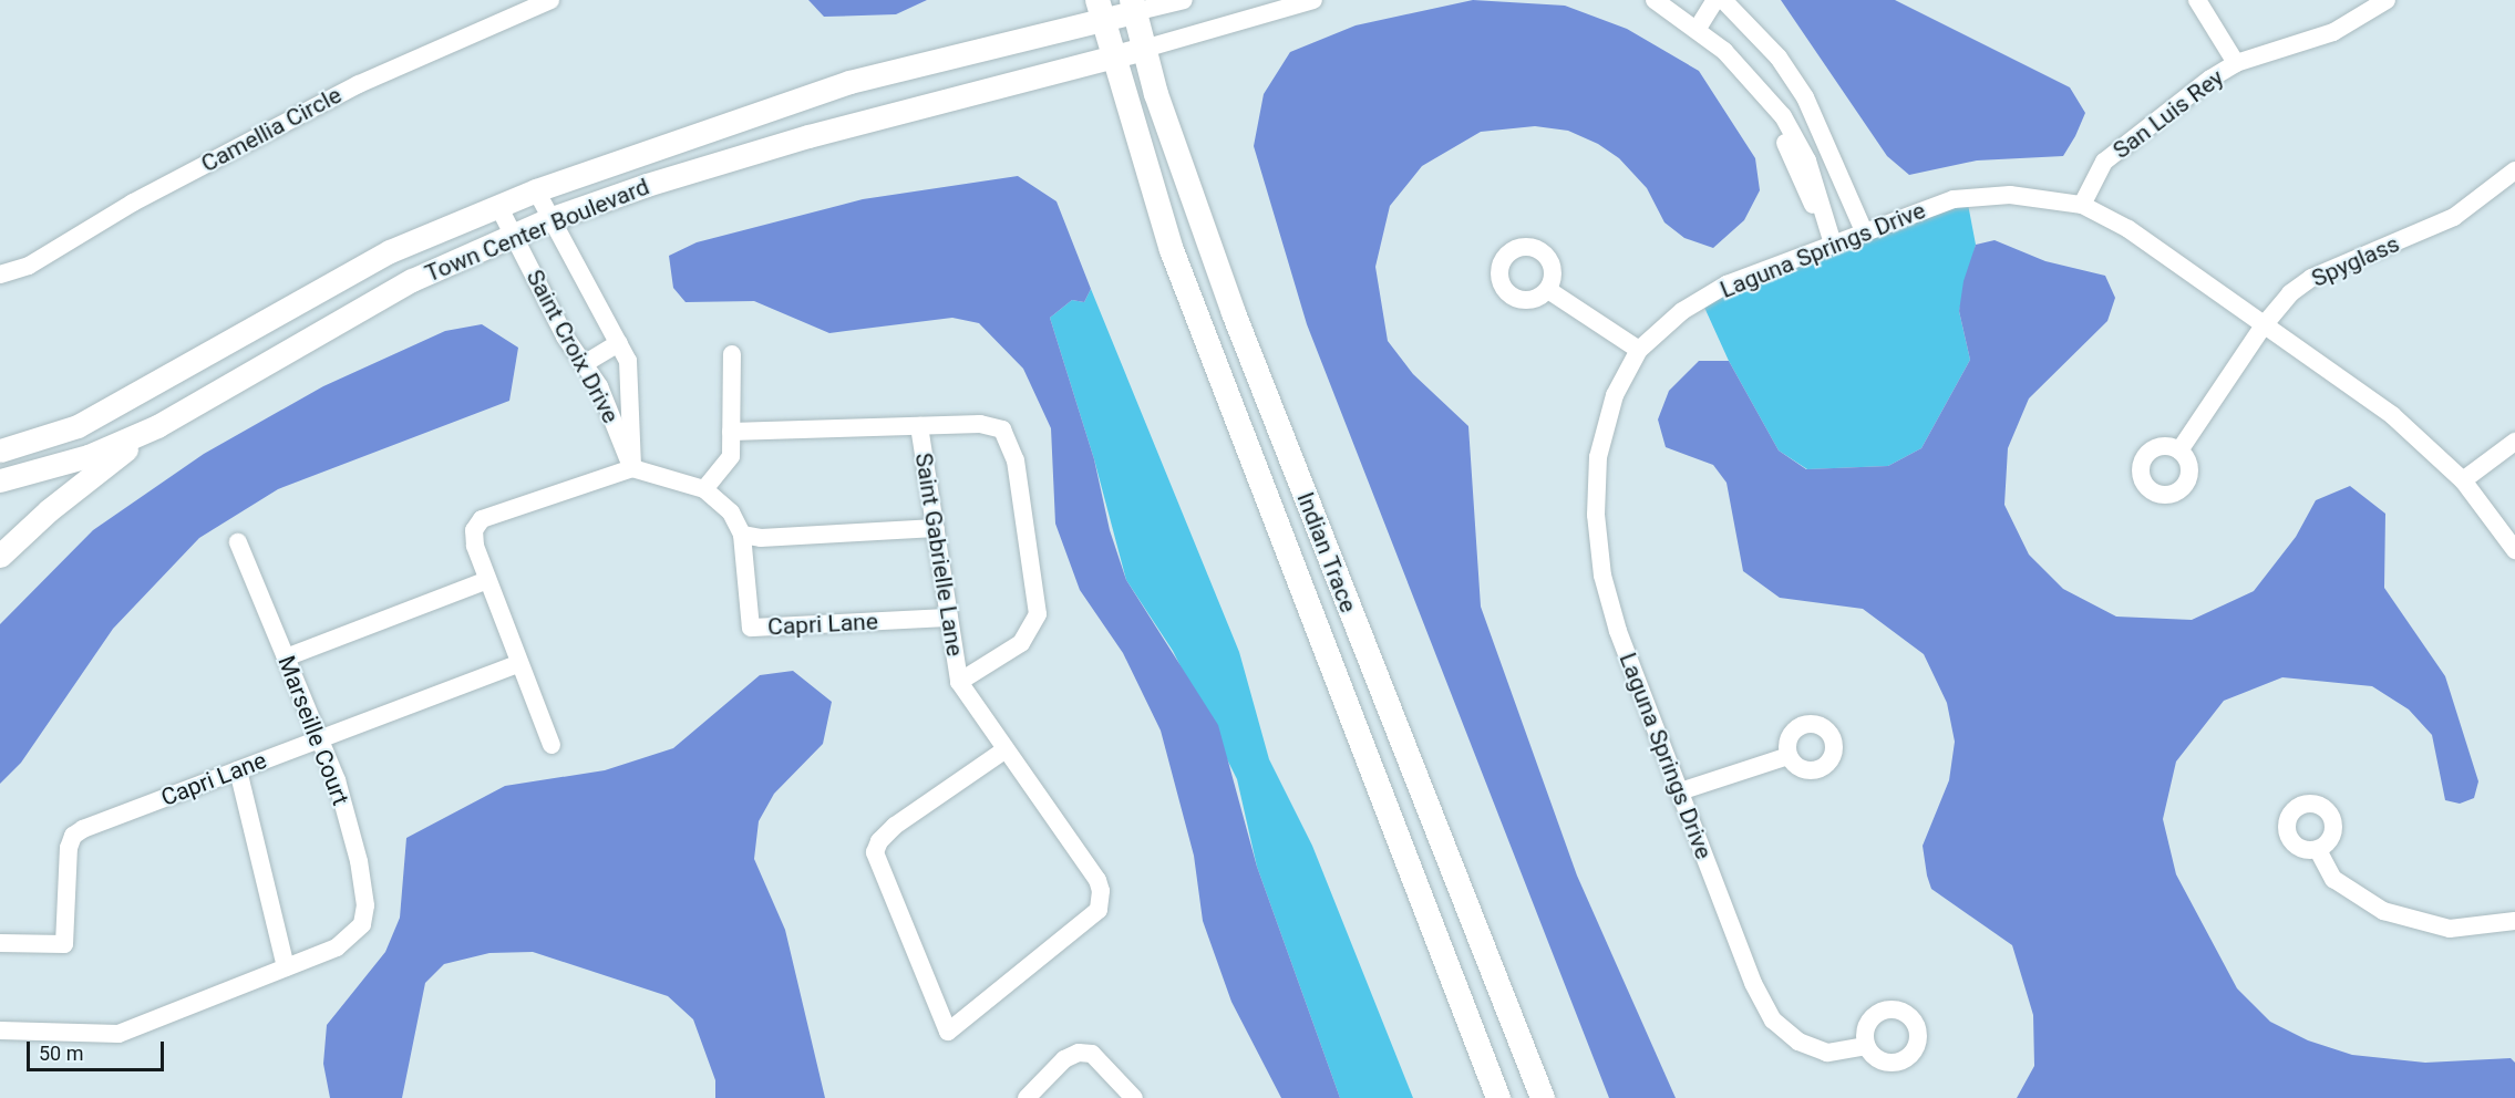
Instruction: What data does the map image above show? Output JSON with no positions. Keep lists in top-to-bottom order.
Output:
{
  "streets": {
    "main road": ["Indian Trace"],
    "street": [
      "San Luis Rey",
      "Camellia Circle",
      "Town Center Boulevard",
      "Laguna Springs Drive",
      "Spyglass",
      "Saint Croix Drive",
      "Saint Gabrielle Lane",
      "Capri Lane",
      "Marseille Court"
    ]
  },
  "crossings": [
    ["San Luis Rey", "Laguna Springs Drive"],
    ["Town Center Boulevard", "Saint Croix Drive"],
    ["Town Center Boulevard", "Indian Trace"],
    ["Laguna Springs Drive", "Spyglass"],
    ["Saint Croix Drive", "Capri Lane"],
    ["Saint Gabrielle Lane", "Capri Lane"],
    ["Capri Lane", "Marseille Court"]
  ],
  "scale_bar": "50 m"
}
